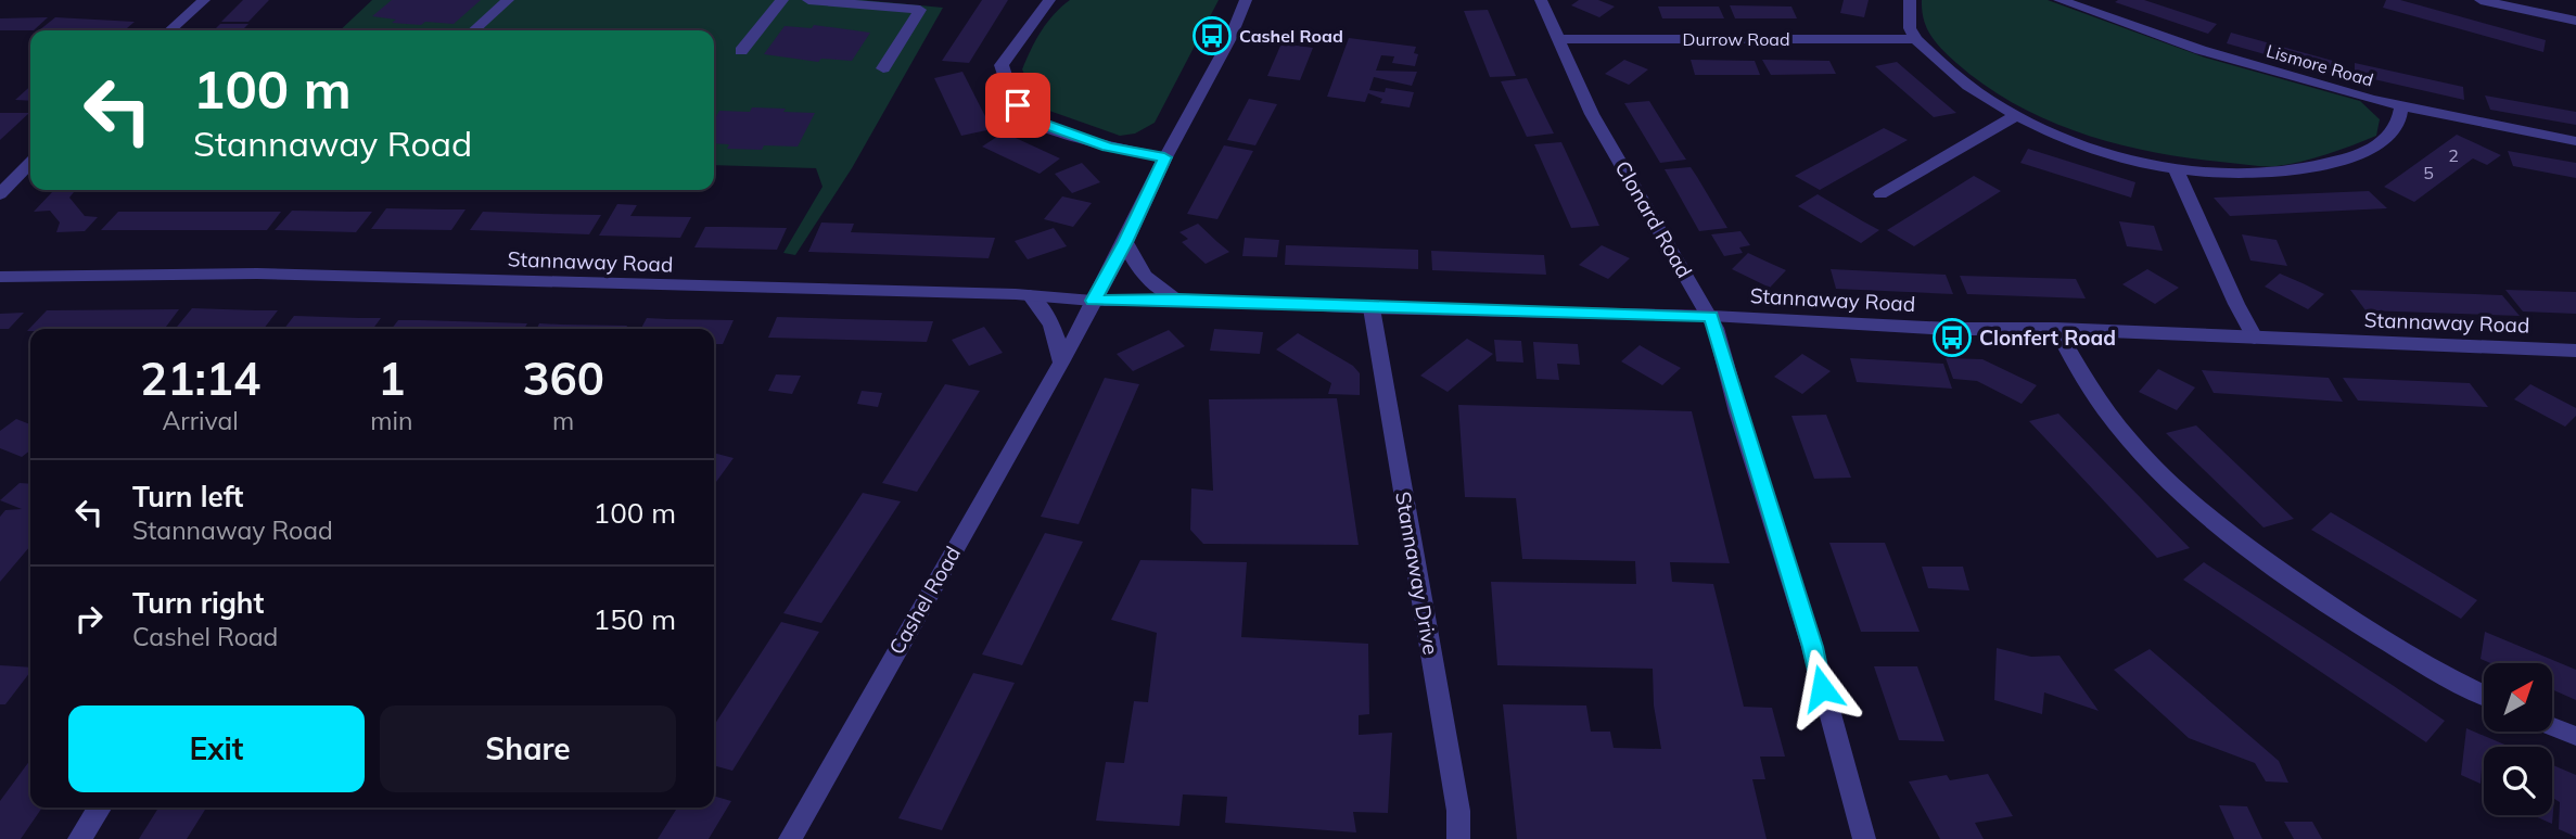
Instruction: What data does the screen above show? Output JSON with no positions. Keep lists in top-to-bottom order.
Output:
{
  "streets": {
    "street": [
      "Durrow Road",
      "Lismore Road",
      "Clonard Road",
      "Stannaway Road",
      "Stannaway Drive",
      "Cashel Road"
    ]
  },
  "crossings": [
    ["Durrow Road", "Clonard Road"],
    ["Clonard Road", "Stannaway Road"],
    ["Stannaway Road", "Stannaway Drive"],
    ["Stannaway Road", "Cashel Road"]
  ],
  "places": {
    "bus stop": ["Cashel Road", "Clonfert Road"]
  },
  "house_numbers": ["2", "5"],
  "north": "top right",
  "page": {
    "turn": ["100 m", "Stannaway Road"],
    "eta": [
      "21:14",
      "Arrival",
      "1",
      "min",
      "360",
      "m"
    ],
    "list": [
      {
        "name": "Turn left",
        "note": "Stannaway Road",
        "value": "100 m"
      },
      {
        "name": "Turn right",
        "note": "Cashel Road",
        "value": "150 m"
      }
    ],
    "buttons": ["Exit", "Share"]
  }
}
